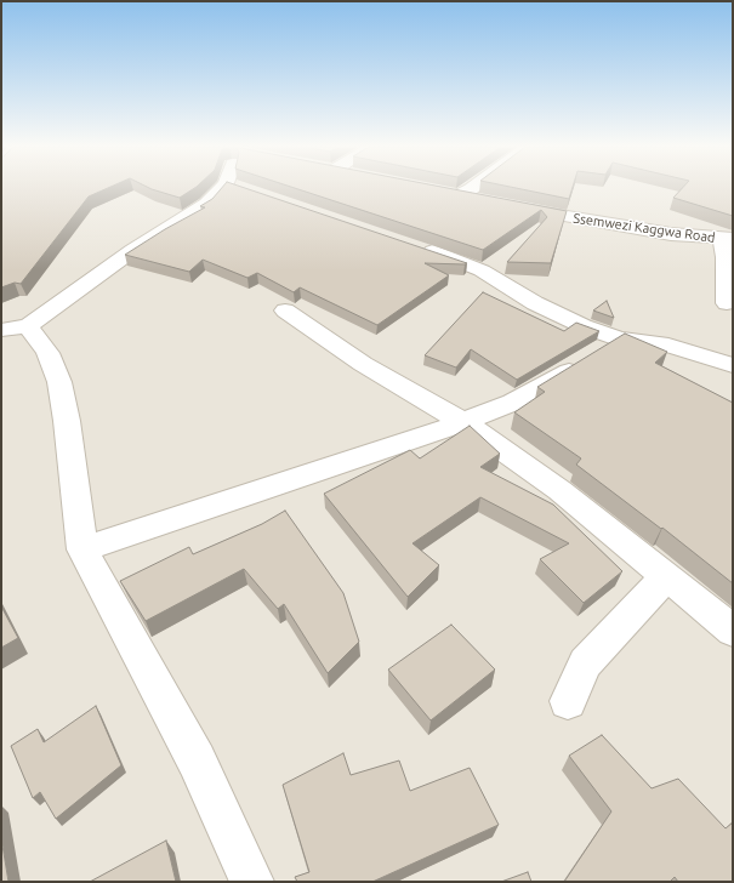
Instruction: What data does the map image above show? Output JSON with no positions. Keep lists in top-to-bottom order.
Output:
{
  "streets": {
    "street": ["Ssemwezi Kaggwa Road"]
  }
}
